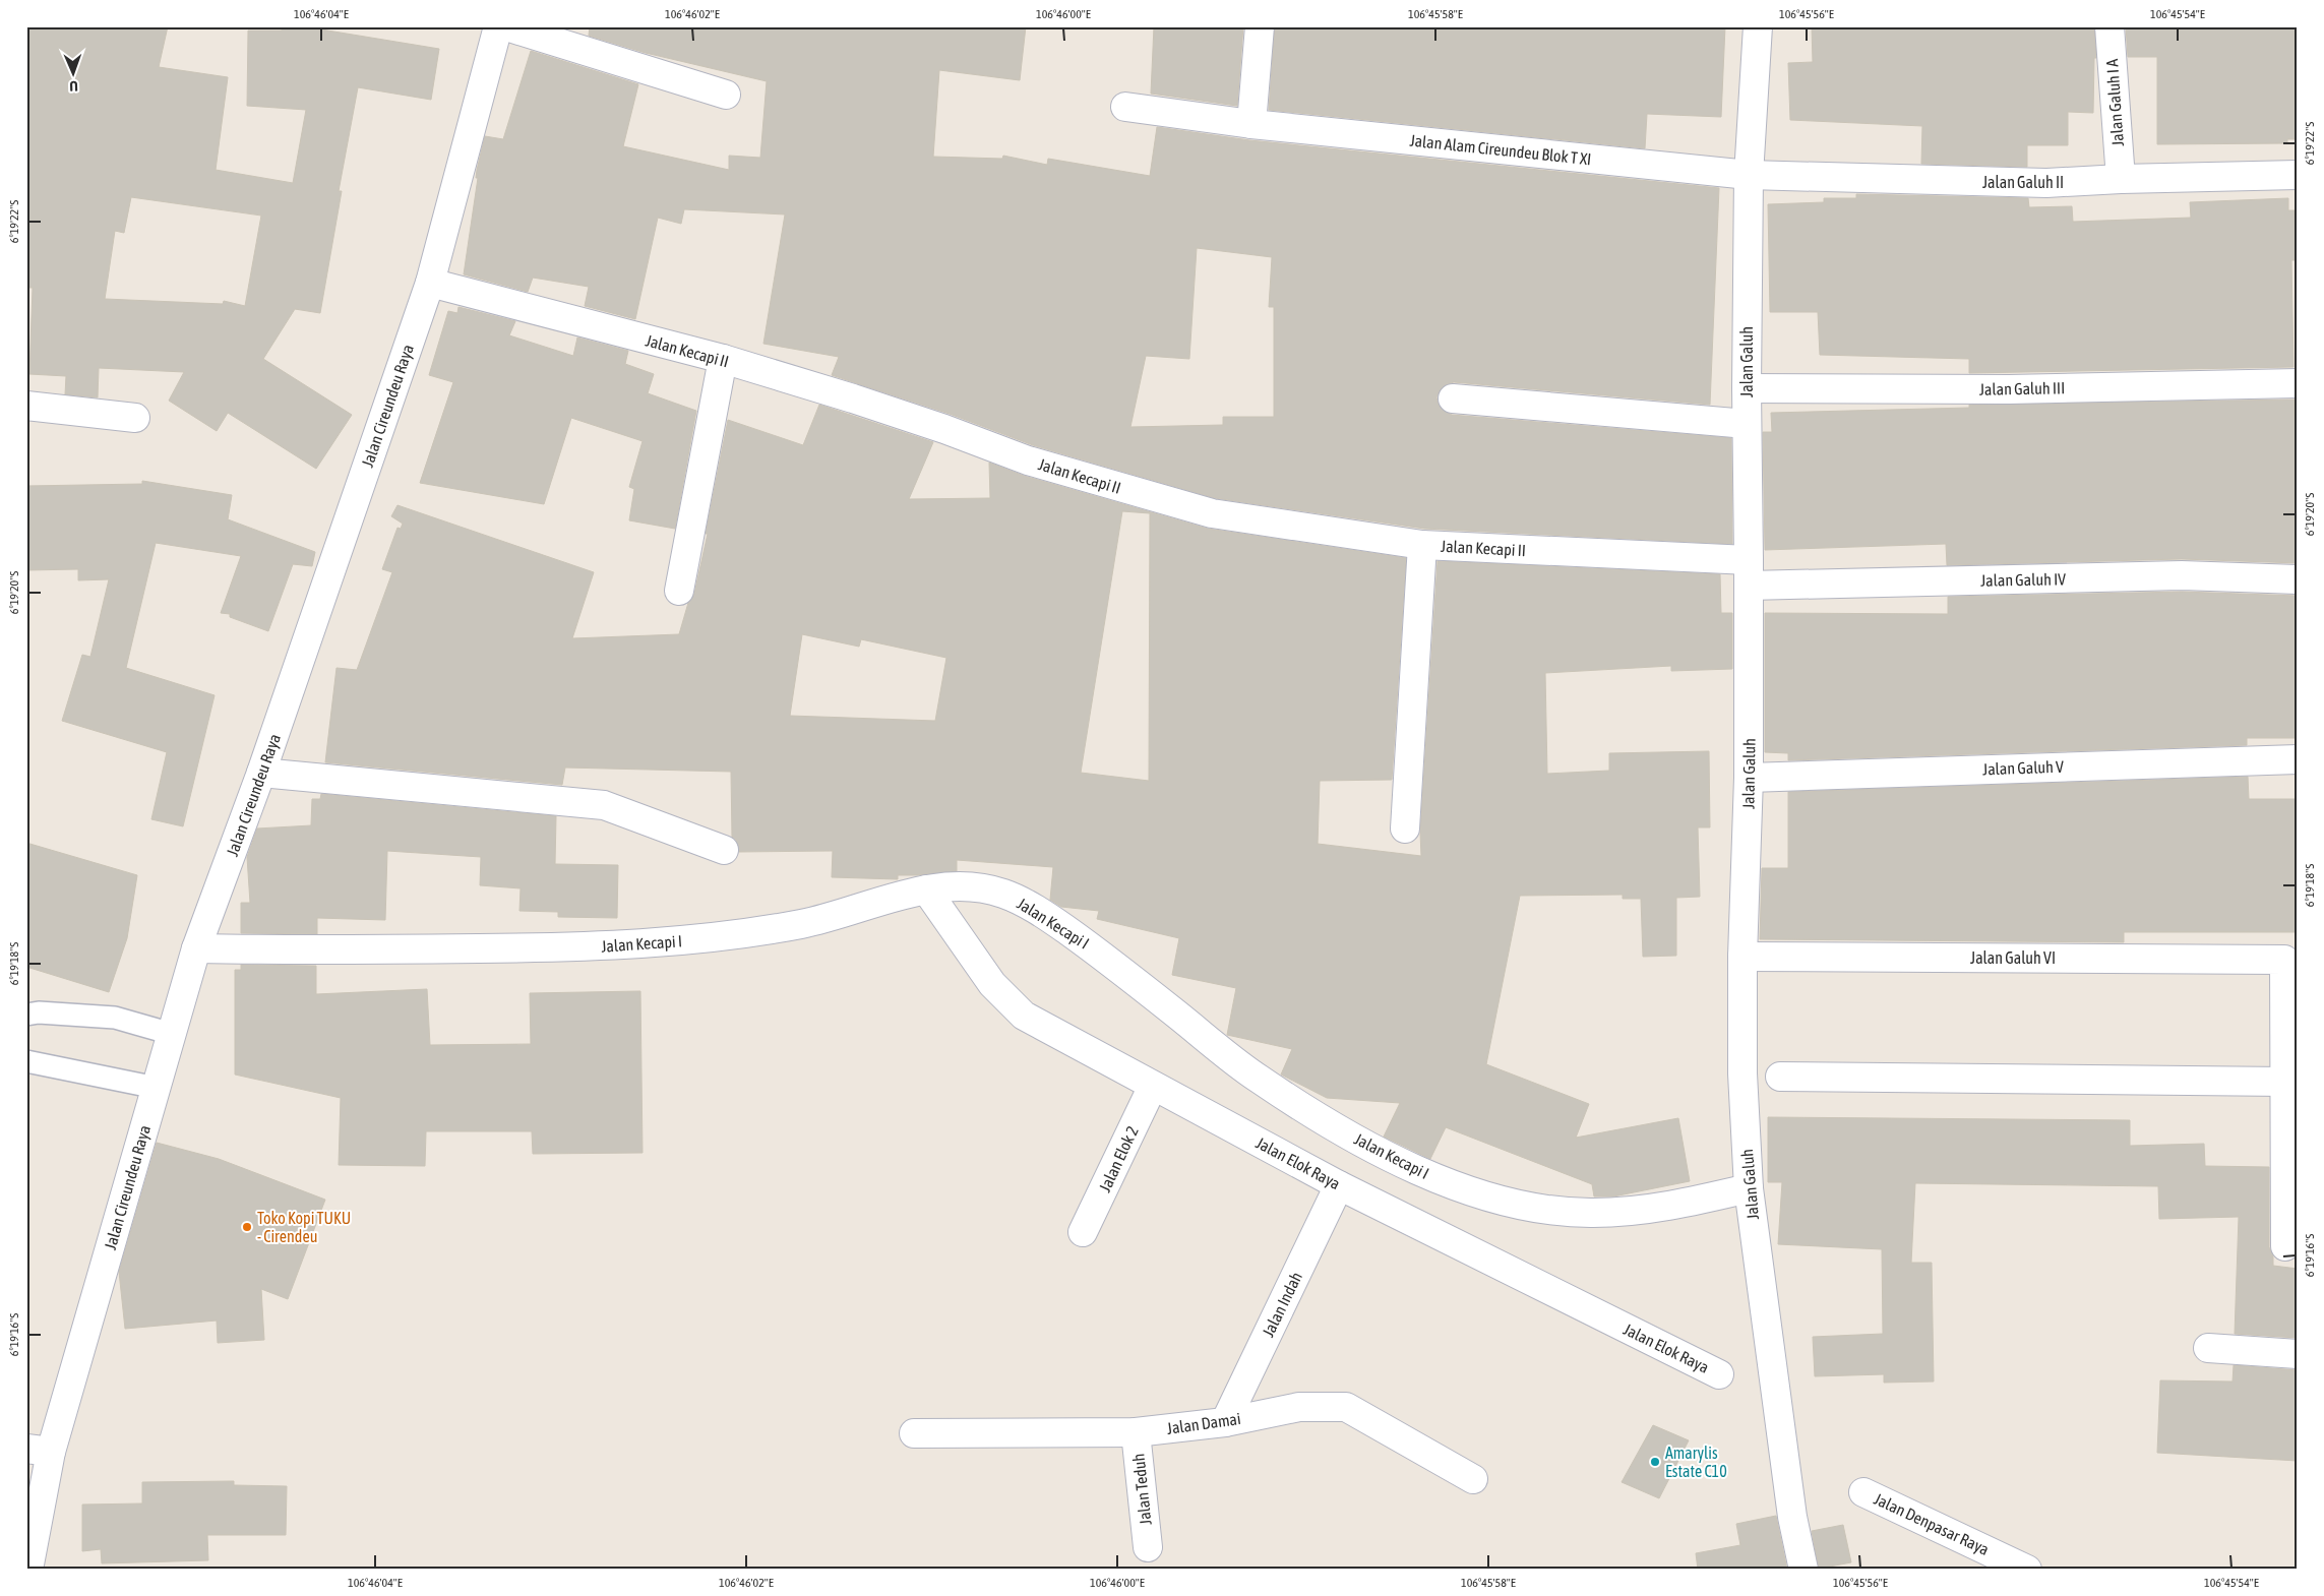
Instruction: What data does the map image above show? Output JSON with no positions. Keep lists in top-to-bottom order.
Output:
{
  "streets": {
    "street": [
      "Jalan Galuh I A",
      "Jalan Alam Cireundeu Blok T XI",
      "Jalan Galuh II",
      "Jalan Kecapi II",
      "Jalan Galuh",
      "Jalan Galuh III",
      "Jalan Cireundeu Raya",
      "Jalan Galuh IV",
      "Jalan Galuh V",
      "Jalan Kecapi I",
      "Jalan Galuh VI",
      "Jalan Elok 2",
      "Jalan Elok Raya",
      "Jalan Indah",
      "Jalan Damai",
      "Jalan Teduh",
      "Jalan Denpasar Raya"
    ]
  },
  "crossings": [
    ["Jalan Galuh I A", "Jalan Galuh II"],
    ["Jalan Alam Cireundeu Blok T XI", "Jalan Galuh II"],
    ["Jalan Alam Cireundeu Blok T XI", "Jalan Galuh"],
    ["Jalan Galuh II", "Jalan Galuh"],
    ["Jalan Kecapi II", "Jalan Galuh"],
    ["Jalan Kecapi II", "Jalan Cireundeu Raya"],
    ["Jalan Kecapi II", "Jalan Galuh IV"],
    ["Jalan Galuh", "Jalan Galuh III"],
    ["Jalan Galuh", "Jalan Galuh IV"],
    ["Jalan Galuh", "Jalan Galuh V"],
    ["Jalan Galuh", "Jalan Kecapi I"],
    ["Jalan Galuh", "Jalan Galuh VI"],
    ["Jalan Cireundeu Raya", "Jalan Kecapi I"],
    ["Jalan Kecapi I", "Jalan Elok Raya"],
    ["Jalan Elok 2", "Jalan Elok Raya"],
    ["Jalan Elok Raya", "Jalan Indah"],
    ["Jalan Indah", "Jalan Damai"],
    ["Jalan Damai", "Jalan Teduh"]
  ],
  "places": ["Toko Kopi TUKU - Cirendeu", "Amarylis Estate C10"],
  "north": "bottom",
  "coordinates": [
    "106°46'04\"E",
    "106°46'02\"E",
    "106°46'00\"E",
    "106°45'58\"E",
    "106°45'56\"E",
    "106°45'54\"E",
    "6°19'22\"S",
    "6°19'20\"S",
    "6°19'18\"S",
    "6°19'16\"S"
  ]
}
